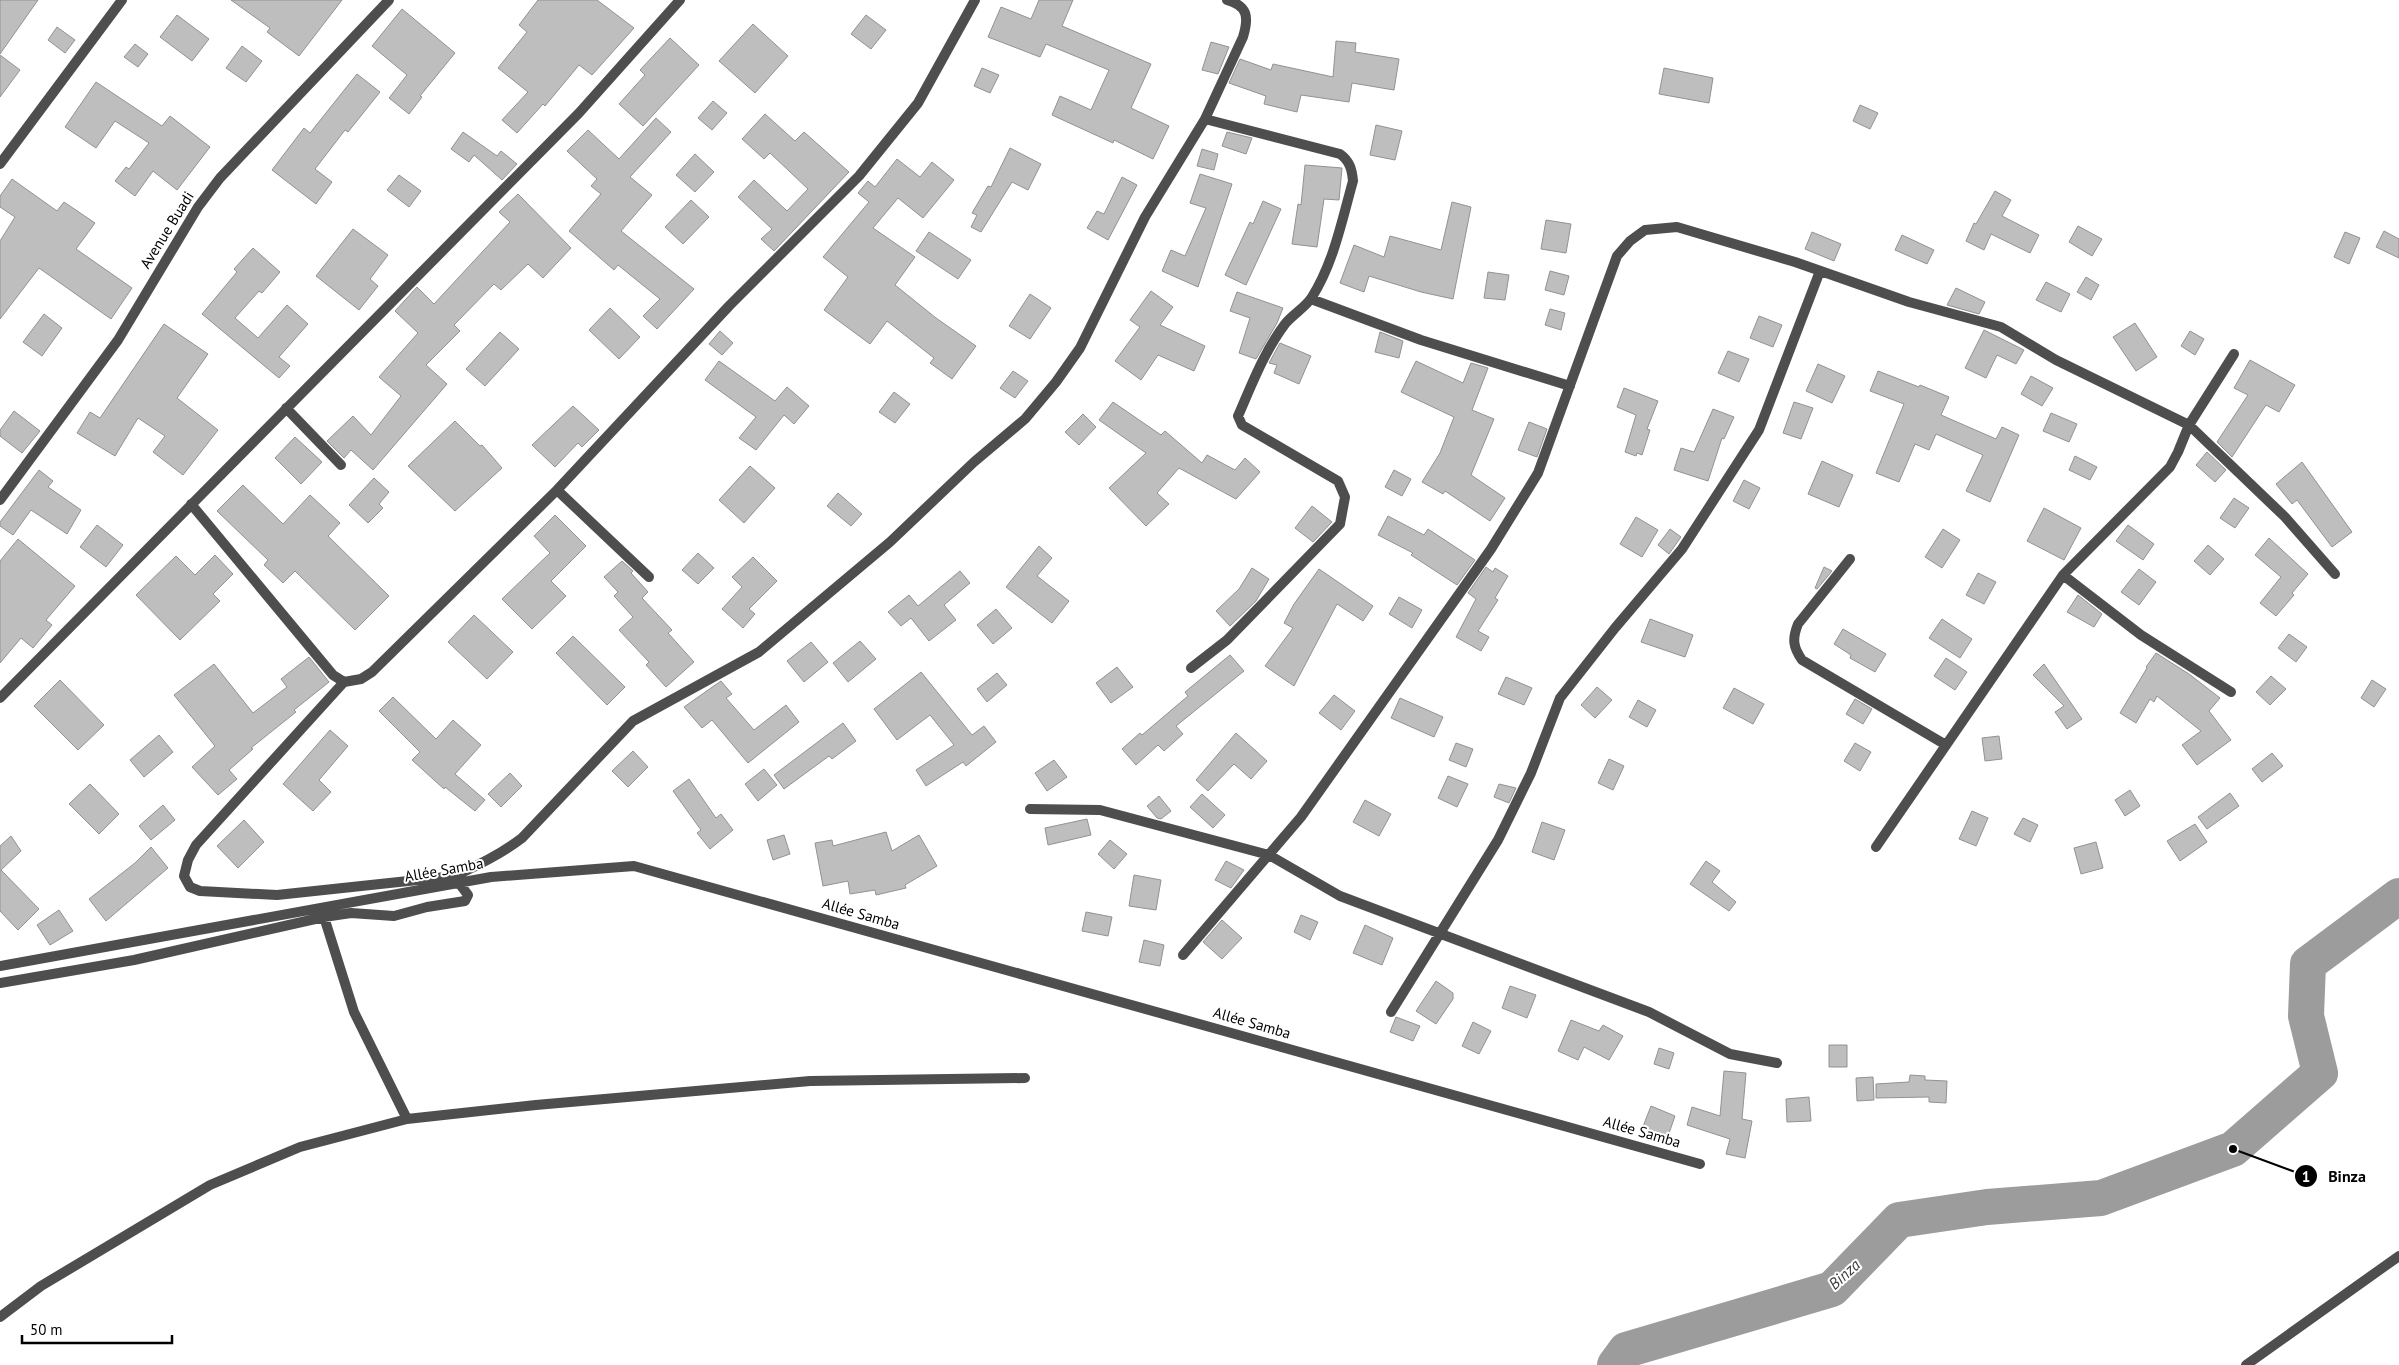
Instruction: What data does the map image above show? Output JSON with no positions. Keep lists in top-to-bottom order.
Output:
{
  "streets": {
    "street": ["Avenue Buadi", "Allée Samba"]
  },
  "water": ["Binza"],
  "places": ["Binza"],
  "scale_bar": "50 m"
}
